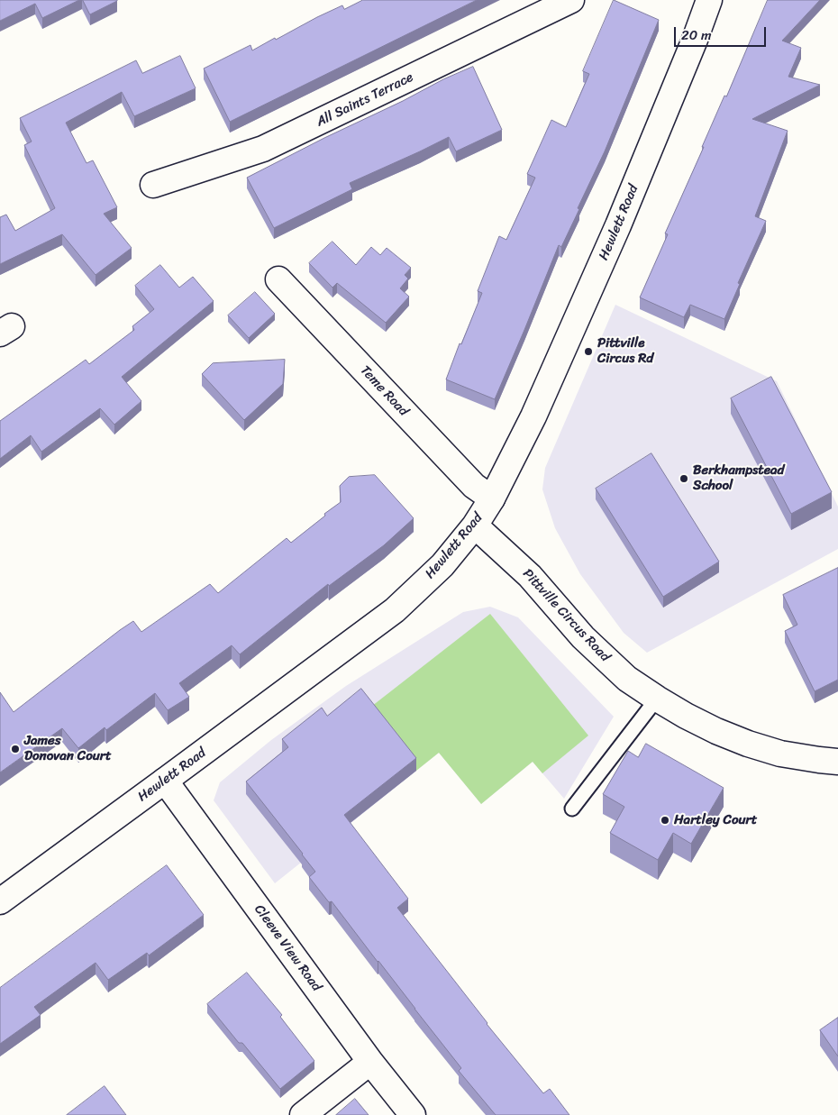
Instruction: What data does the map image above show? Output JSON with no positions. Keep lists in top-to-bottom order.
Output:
{
  "streets": {
    "street": [
      "All Saints Terrace",
      "Hewlett Road",
      "Teme Road",
      "Pittville Circus Road",
      "Cleeve View Road"
    ]
  },
  "crossings": [
    ["Hewlett Road", "Teme Road"],
    ["Hewlett Road", "Pittville Circus Road"],
    ["Hewlett Road", "Cleeve View Road"]
  ],
  "places": [
    "Pittville Circus Rd",
    "Berkhampstead School",
    "James Donovan Court",
    "Hartley Court"
  ],
  "scale_bar": "20 m"
}
